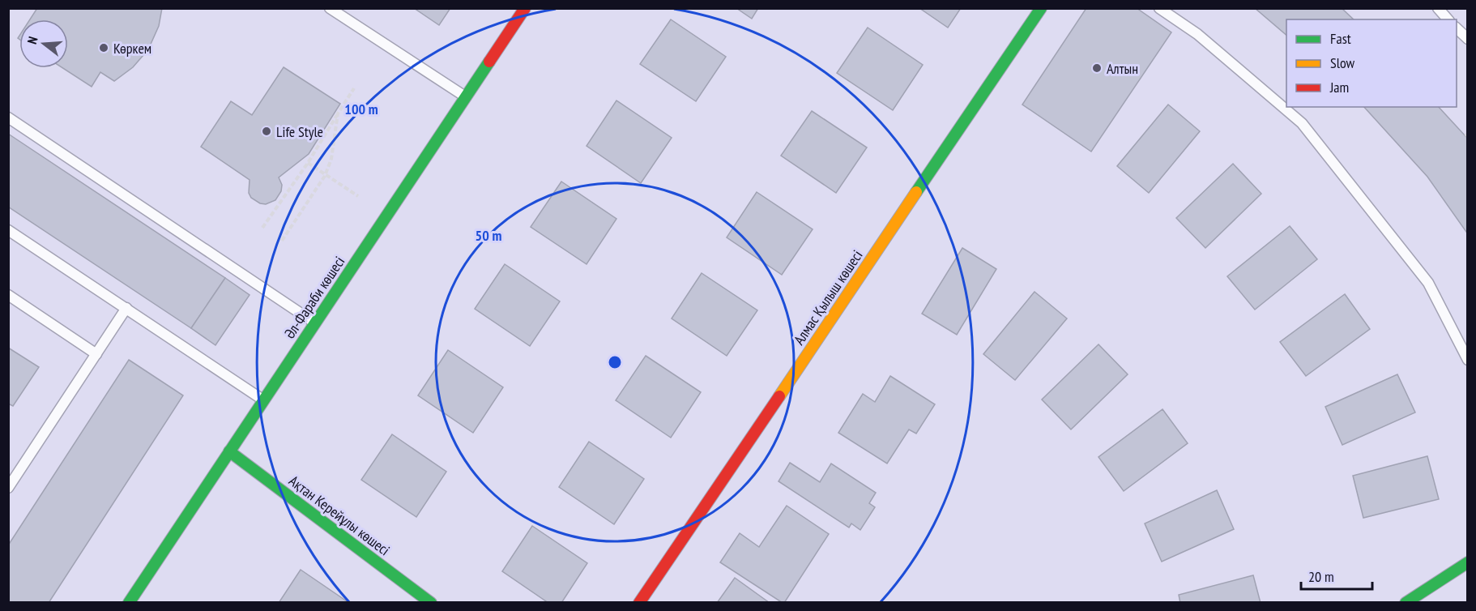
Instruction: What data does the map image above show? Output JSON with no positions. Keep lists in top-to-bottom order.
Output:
{
  "streets": {
    "street": ["Әл-Фараби көшесі", "Алмас Қылыш көшесі", "Ақтан Керейұлы көшесі"]
  },
  "crossings": [
    ["Әл-Фараби көшесі", "Ақтан Керейұлы көшесі"]
  ],
  "places": ["Көркем", "Алтын", "Life Style"],
  "legend": ["Fast", "Slow", "Jam"],
  "scale_bar": "20 m",
  "north": "left",
  "rings": ["100 m", "50 m"]
}
